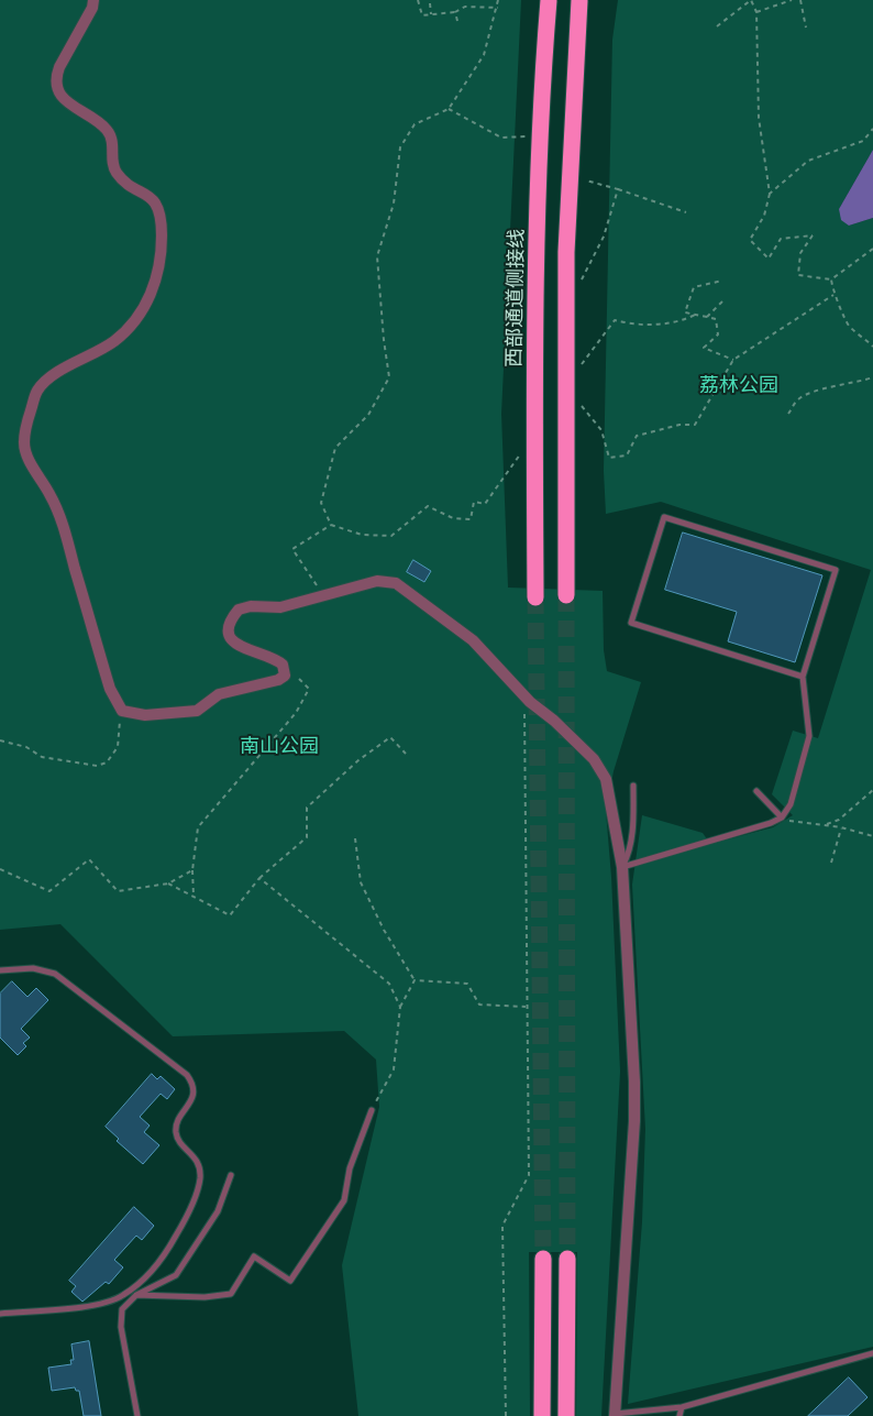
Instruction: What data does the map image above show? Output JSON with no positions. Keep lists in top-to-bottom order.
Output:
{
  "streets": {
    "highway": ["西部通道侧接线"]
  },
  "parks": ["荔林公园", "南山公园"]
}
